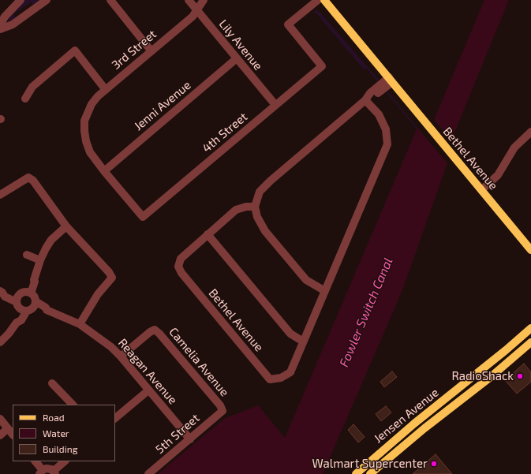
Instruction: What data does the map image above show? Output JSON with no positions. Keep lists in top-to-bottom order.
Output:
{
  "streets": {
    "main road": ["Bethel Avenue", "Jensen Avenue"],
    "street": [
      "Lily Avenue",
      "3rd Street",
      "Jenni Avenue",
      "4th Street",
      "Camelia Avenue",
      "Reagan Avenue",
      "5th Street"
    ]
  },
  "crossings": [
    ["Lily Avenue", "3rd Street"],
    ["Lily Avenue", "Jenni Avenue"],
    ["Lily Avenue", "4th Street"],
    ["3rd Street", "Jenni Avenue"],
    ["3rd Street", "4th Street"],
    ["Jenni Avenue", "4th Street"],
    ["Camelia Avenue", "Reagan Avenue"],
    ["Camelia Avenue", "5th Street"],
    ["Reagan Avenue", "5th Street"]
  ],
  "water": ["Fowler Switch Canal"],
  "places": ["RadioShack", "Walmart Supercenter"],
  "legend": ["Road", "Water", "Building"]
}
